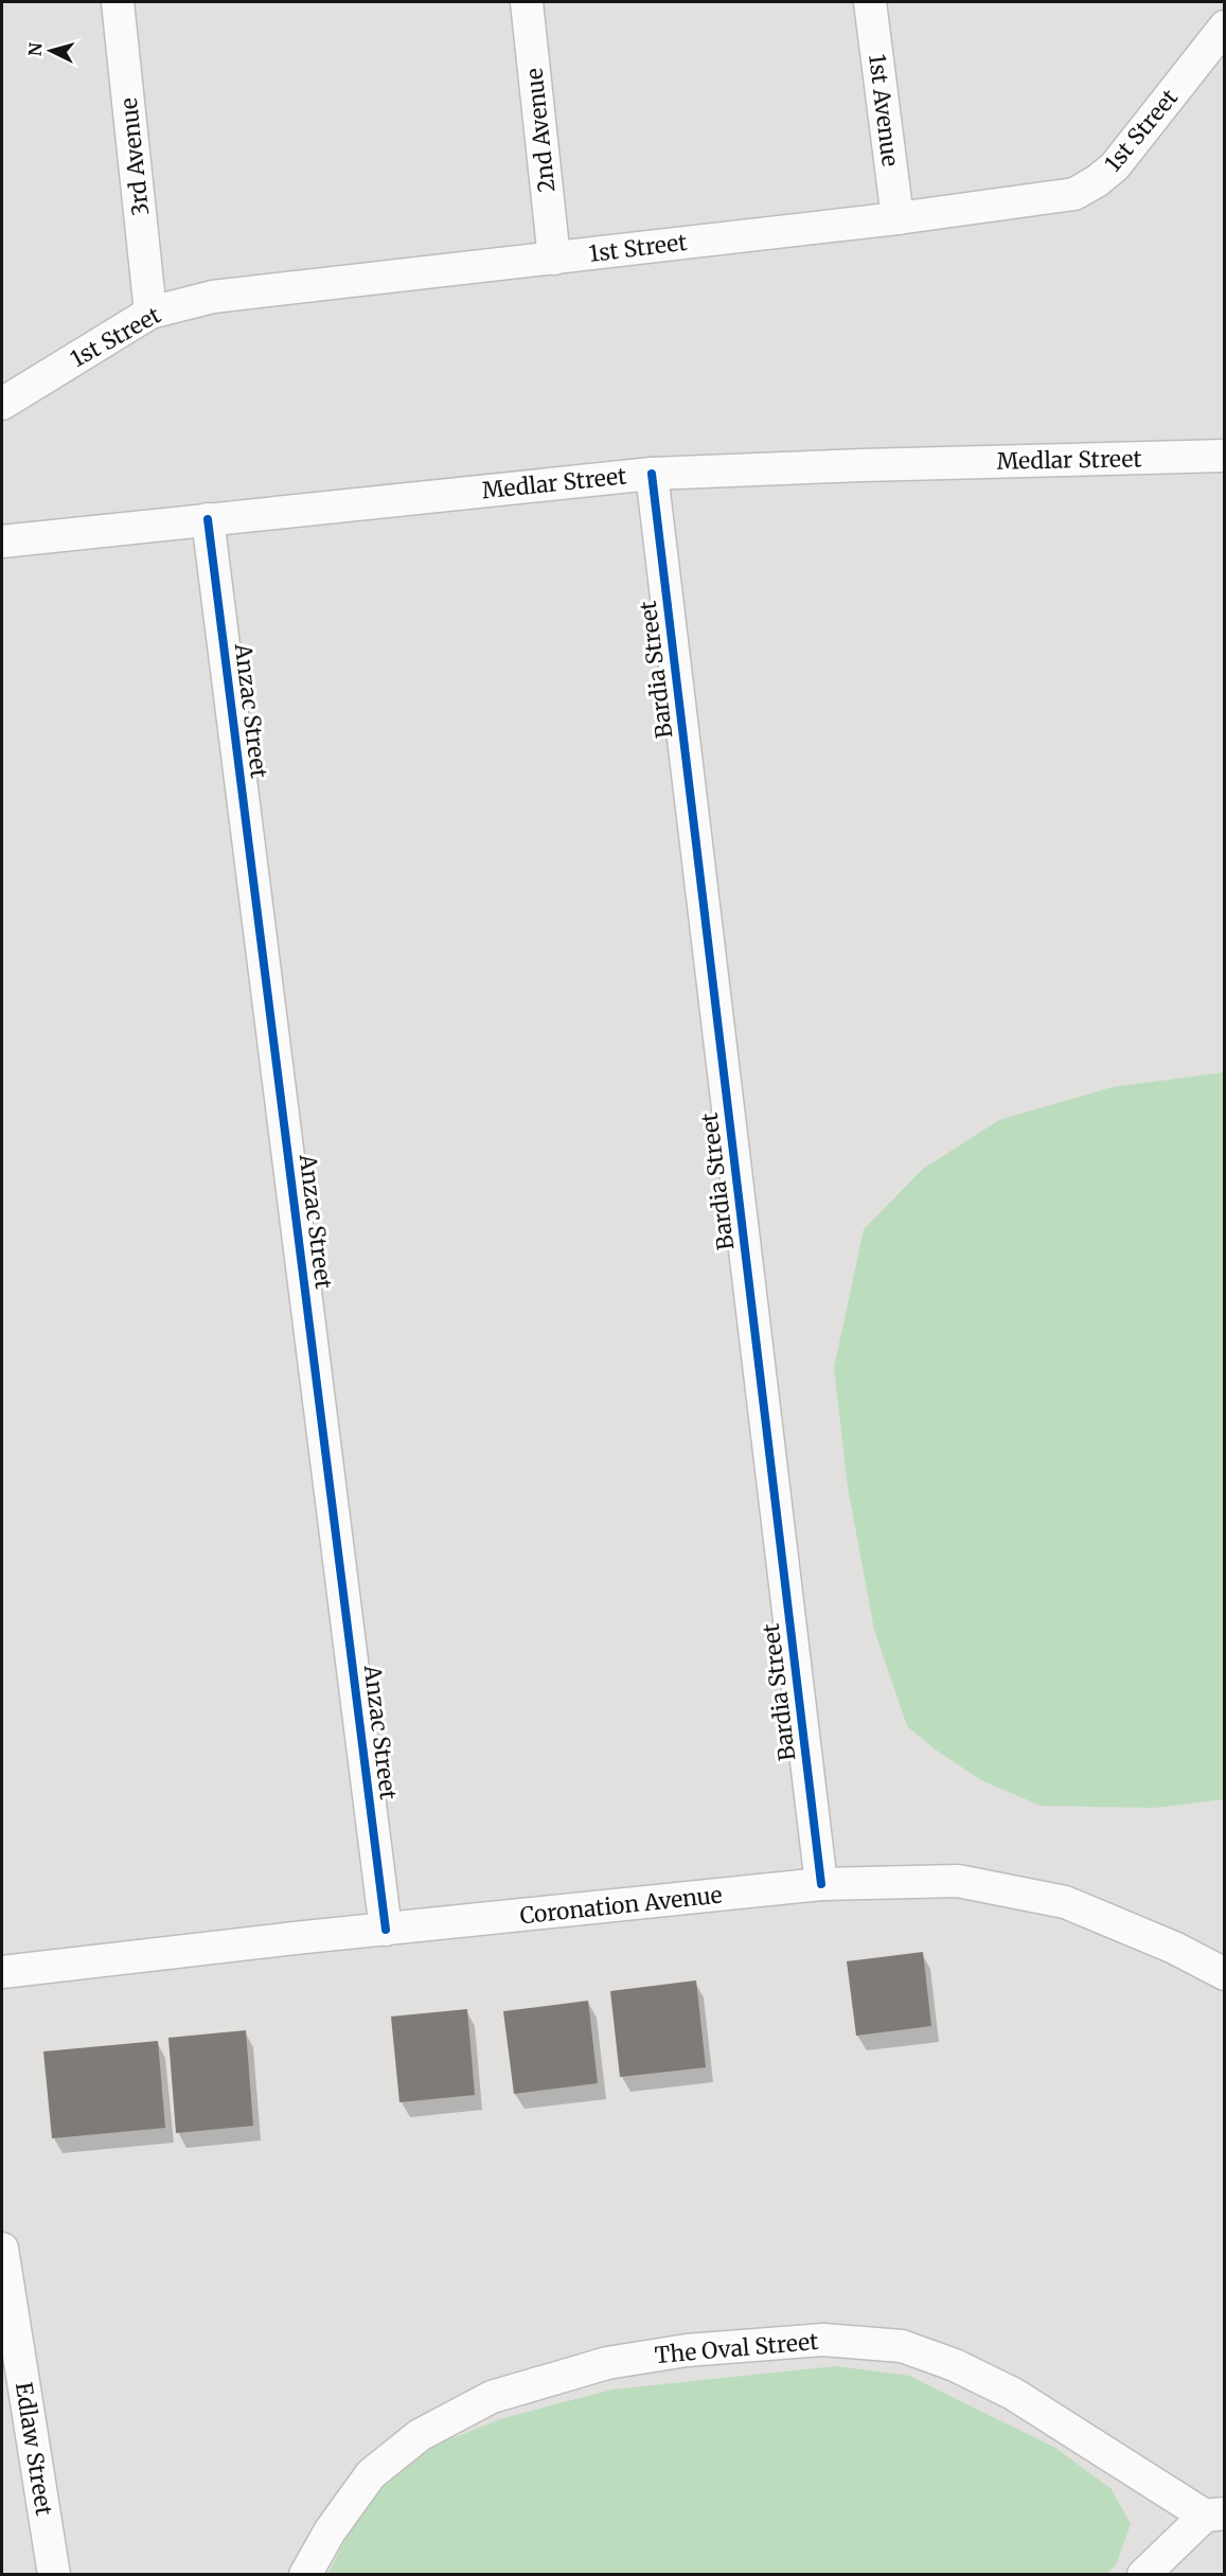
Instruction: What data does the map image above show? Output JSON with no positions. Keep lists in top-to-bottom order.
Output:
{
  "streets": {
    "street": [
      "1st Avenue",
      "2nd Avenue",
      "1st Street",
      "3rd Avenue",
      "Medlar Street",
      "Bardia Street",
      "Anzac Street",
      "Coronation Avenue",
      "The Oval Street",
      "Edlaw Street"
    ]
  },
  "crossings": [
    ["1st Avenue", "1st Street"],
    ["2nd Avenue", "1st Street"],
    ["1st Street", "3rd Avenue"],
    ["Medlar Street", "Bardia Street"],
    ["Medlar Street", "Anzac Street"],
    ["Bardia Street", "Coronation Avenue"],
    ["Anzac Street", "Coronation Avenue"]
  ],
  "north": "left"
}
